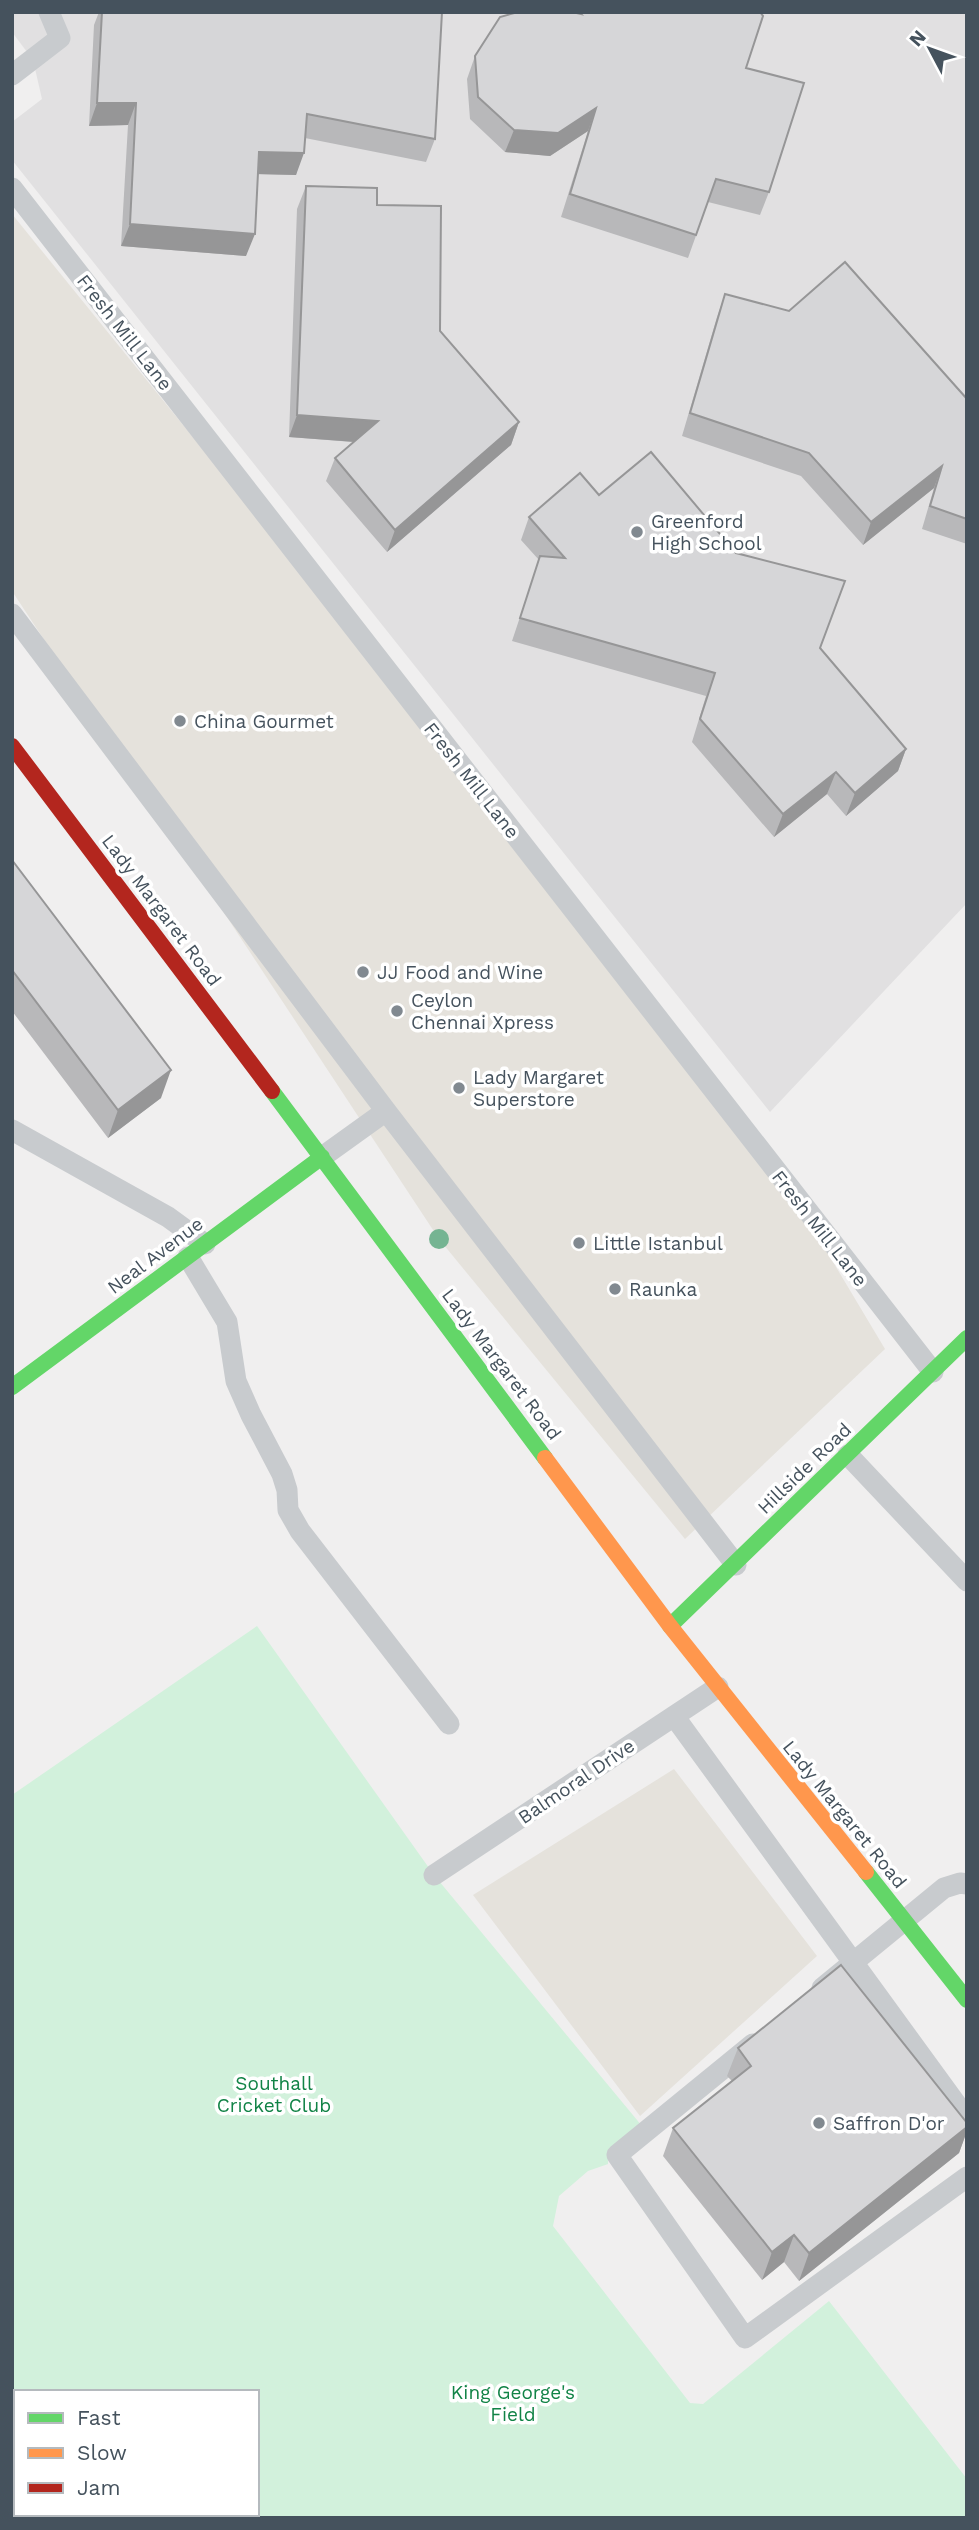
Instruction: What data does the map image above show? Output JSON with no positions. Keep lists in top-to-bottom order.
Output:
{
  "streets": {
    "street": ["Lady Margaret Road", "Neal Avenue", "Hillside Road"],
    "lane": ["Fresh Mill Lane", "Balmoral Drive"]
  },
  "crossings": [
    ["Fresh Mill Lane", "Hillside Road"],
    ["Lady Margaret Road", "Neal Avenue"],
    ["Lady Margaret Road", "Hillside Road"],
    ["Lady Margaret Road", "Balmoral Drive"]
  ],
  "parks": ["Southall Cricket Club", "King George's Field"],
  "places": [
    "Greenford High School",
    "China Gourmet",
    "JJ Food and Wine",
    "Ceylon Chennai Xpress",
    "Lady Margaret Superstore",
    "Little Istanbul",
    "Raunka",
    "Saffron D'or"
  ],
  "legend": ["Fast", "Slow", "Jam"],
  "north": "top left"
}
